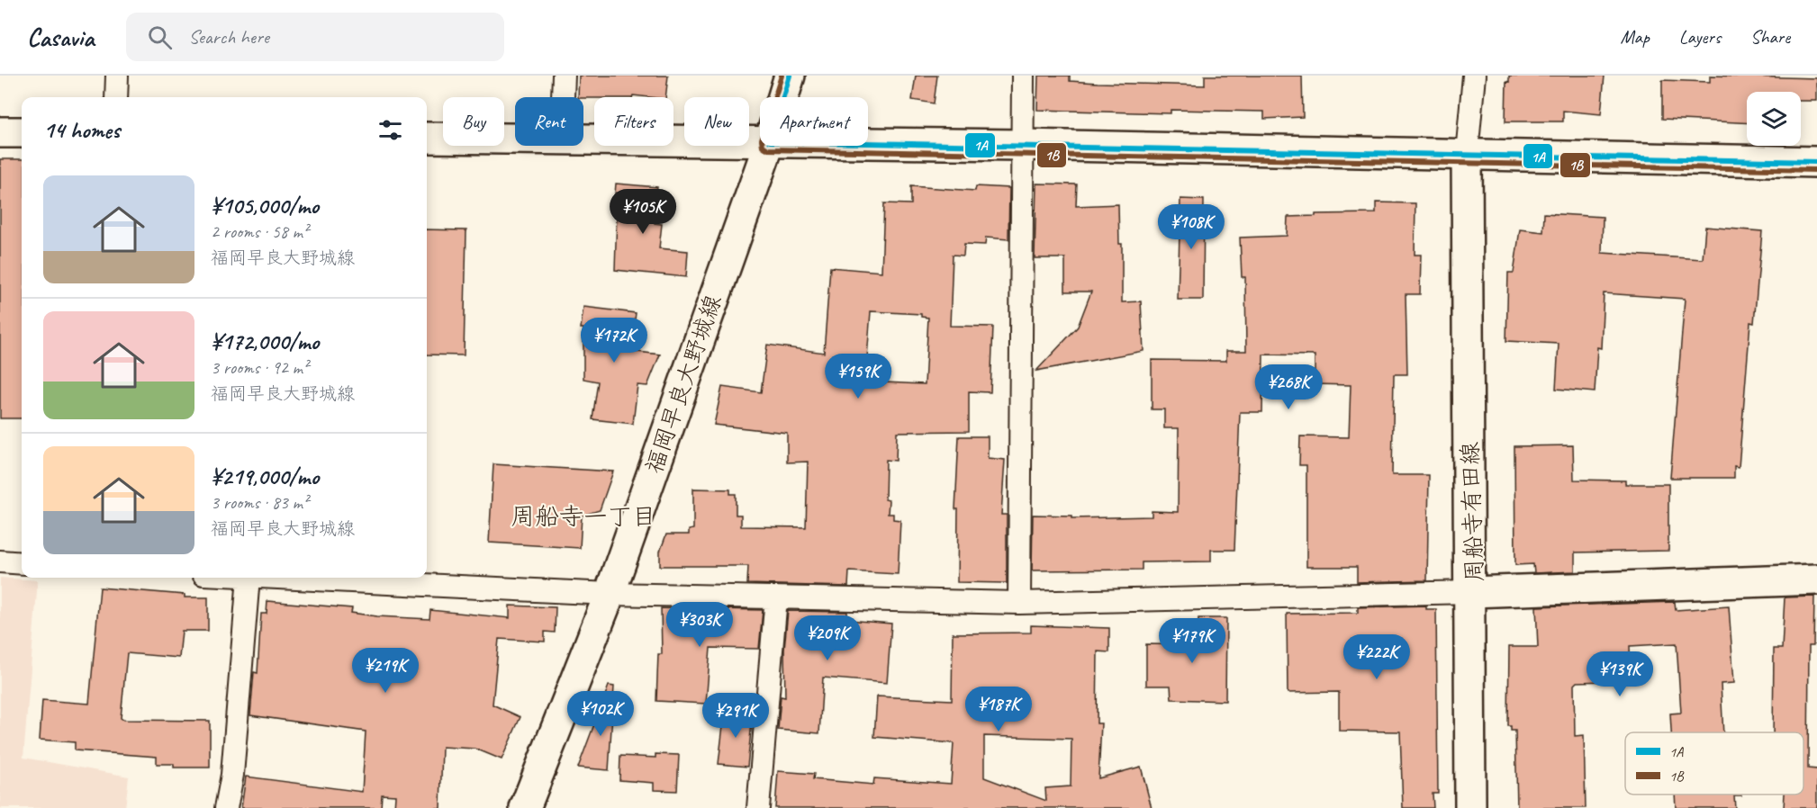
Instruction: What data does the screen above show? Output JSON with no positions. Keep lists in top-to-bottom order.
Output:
{
  "streets": {
    "main road": ["福岡早良大野城線", "周船寺有田線"]
  },
  "districts": ["周船寺一丁目"],
  "lines": ["transit line 1A", "transit line 1B"],
  "legend": ["1A", "1B"],
  "page": {
    "header": "Casavia",
    "search": "Search here",
    "nav": ["Map", "Layers", "Share"],
    "chip": [
      "Buy",
      "Rent",
      "Filters",
      "New",
      "Apartment"
    ],
    "heading": "14 homes",
    "list": [
      {
        "name": "¥105,000/mo",
        "note": "2 rooms · 58 m² · 福岡早良大野城線"
      },
      {
        "name": "¥172,000/mo",
        "note": "3 rooms · 92 m² · 福岡早良大野城線"
      },
      {
        "name": "¥219,000/mo",
        "note": "3 rooms · 83 m² · 福岡早良大野城線"
      }
    ],
    "price": [
      "¥105K",
      "¥108K",
      "¥172K",
      "¥159K",
      "¥268K",
      "¥303K",
      "¥209K",
      "¥179K",
      "¥222K",
      "¥219K",
      "¥139K",
      "¥187K",
      "¥102K",
      "¥291K"
    ]
  }
}
